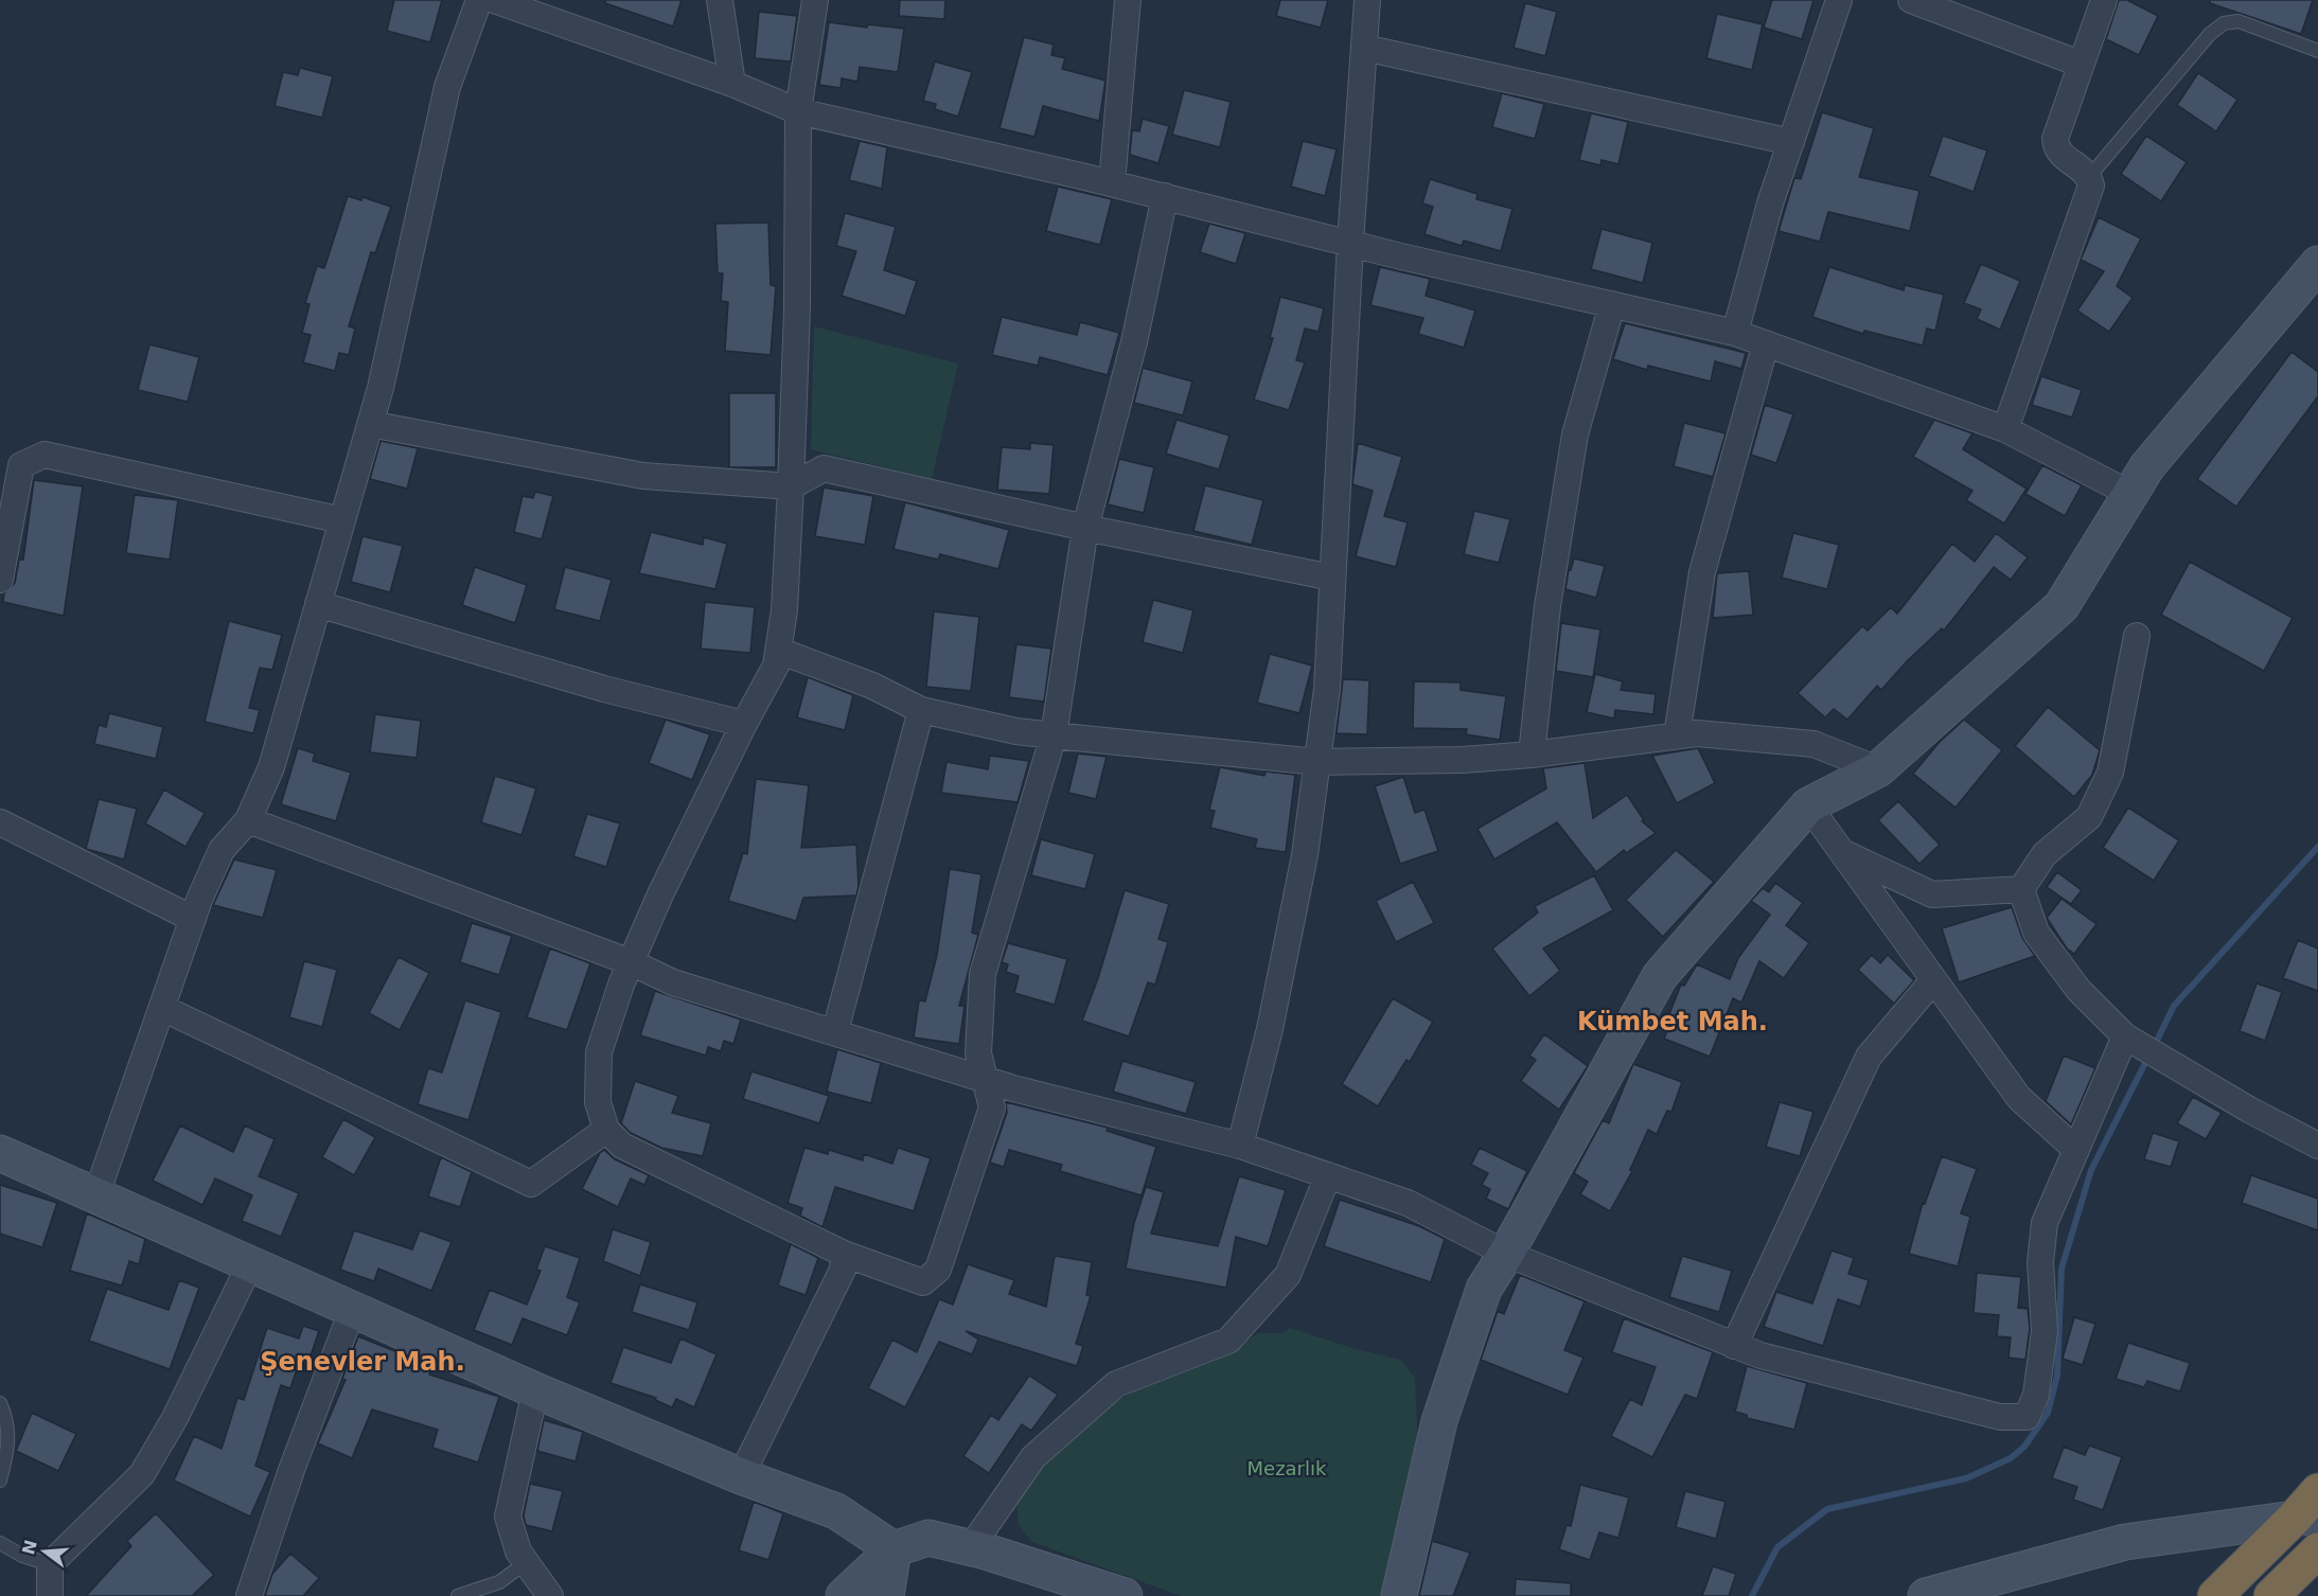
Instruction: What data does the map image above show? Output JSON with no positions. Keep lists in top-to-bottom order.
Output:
{
  "districts": ["Kümbet Mah.", "Şenevler Mah."],
  "parks": ["Mezarlık"],
  "north": "left"
}
